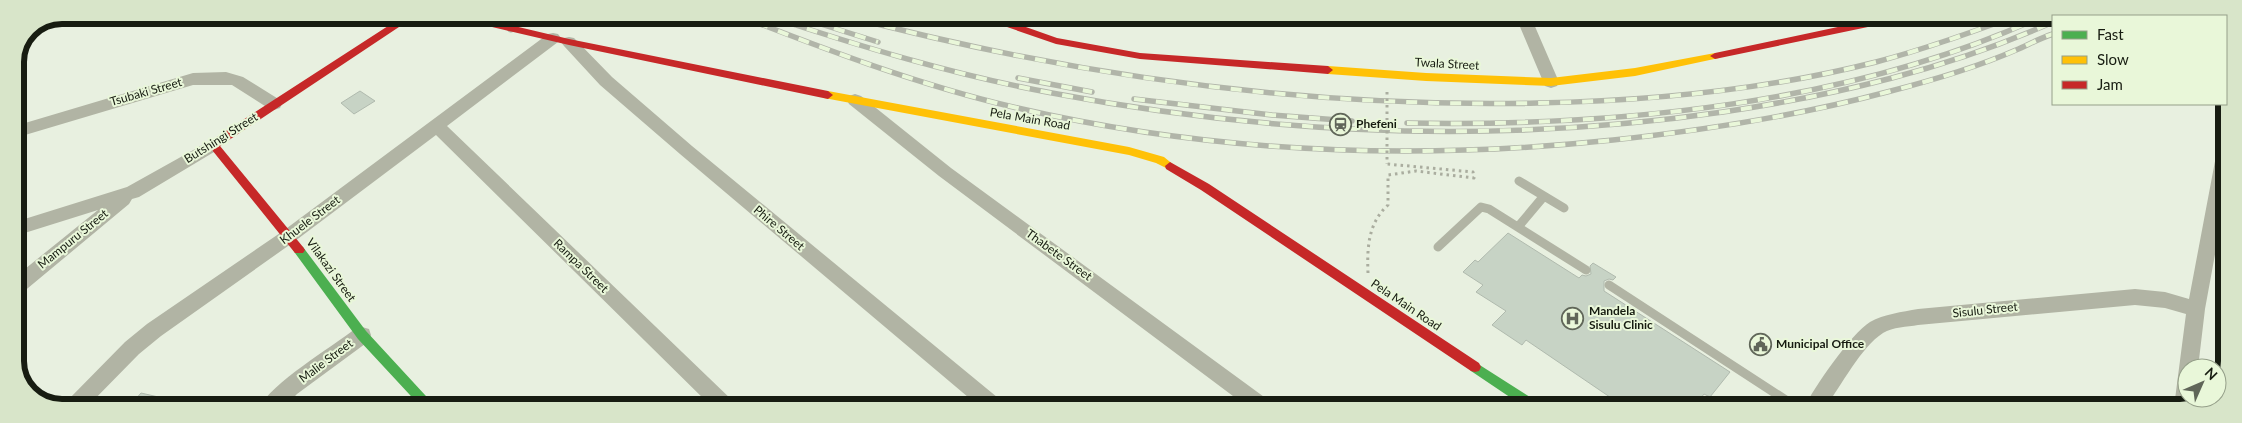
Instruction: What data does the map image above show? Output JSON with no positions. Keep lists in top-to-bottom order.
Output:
{
  "streets": {
    "street": [
      "Twala Street",
      "Tsubaki Street",
      "Pela Main Road",
      "Butshingi Street",
      "Khuele Street",
      "Phire Street",
      "Mampuru Street",
      "Thabete Street",
      "Rampa Street",
      "Vilakazi Street",
      "Sisulu Street",
      "Malie Street"
    ]
  },
  "crossings": [
    ["Tsubaki Street", "Butshingi Street"],
    ["Pela Main Road", "Khuele Street"],
    ["Pela Main Road", "Phire Street"],
    ["Pela Main Road", "Thabete Street"],
    ["Butshingi Street", "Mampuru Street"],
    ["Butshingi Street", "Vilakazi Street"],
    ["Khuele Street", "Phire Street"],
    ["Khuele Street", "Rampa Street"],
    ["Khuele Street", "Vilakazi Street"],
    ["Vilakazi Street", "Malie Street"]
  ],
  "places": {
    "station": ["Phefeni"],
    "hospital": ["Mandela Sisulu Clinic"],
    "public building": ["Municipal Office"]
  },
  "legend": ["Fast", "Slow", "Jam"],
  "north": "top right"
}
